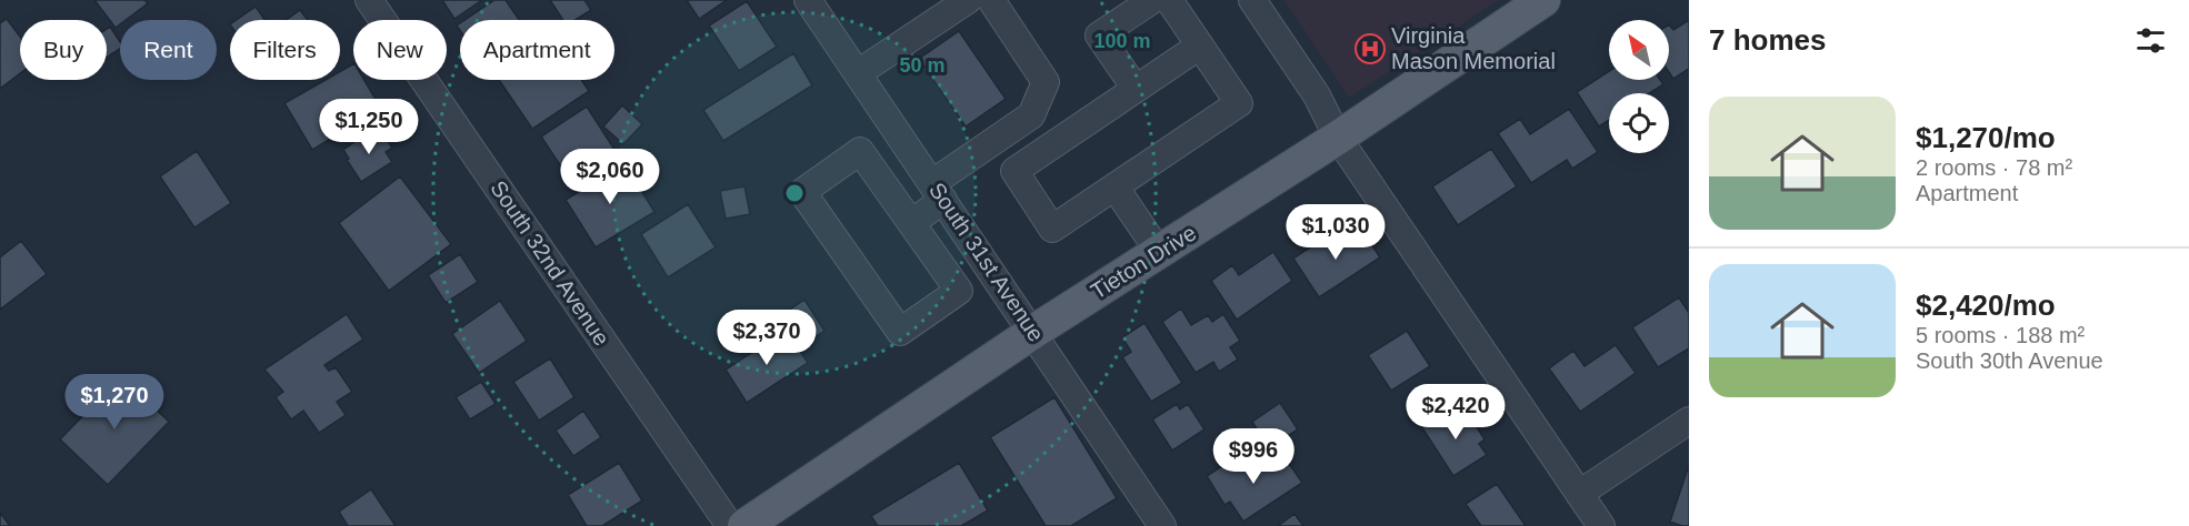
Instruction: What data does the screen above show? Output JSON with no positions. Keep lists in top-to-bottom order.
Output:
{
  "streets": {
    "main road": ["Tieton Drive"],
    "street": ["South 31st Avenue", "South 32nd Avenue"]
  },
  "crossings": [
    ["South 31st Avenue", "Tieton Drive"]
  ],
  "places": {
    "hospital": ["Virginia Mason Memorial"]
  },
  "north": "top left",
  "page": {
    "heading": "7 homes",
    "chip": [
      "Buy",
      "Rent",
      "Filters",
      "New",
      "Apartment"
    ],
    "list": [
      {
        "name": "$1,270/mo",
        "note": "2 rooms · 78 m² · Apartment"
      },
      {
        "name": "$2,420/mo",
        "note": "5 rooms · 188 m² · South 30th Avenue"
      }
    ],
    "price": [
      "$1,250",
      "$2,060",
      "$1,030",
      "$2,370",
      "$1,270",
      "$2,420",
      "$996"
    ]
  },
  "rings": ["100 m", "50 m"]
}
